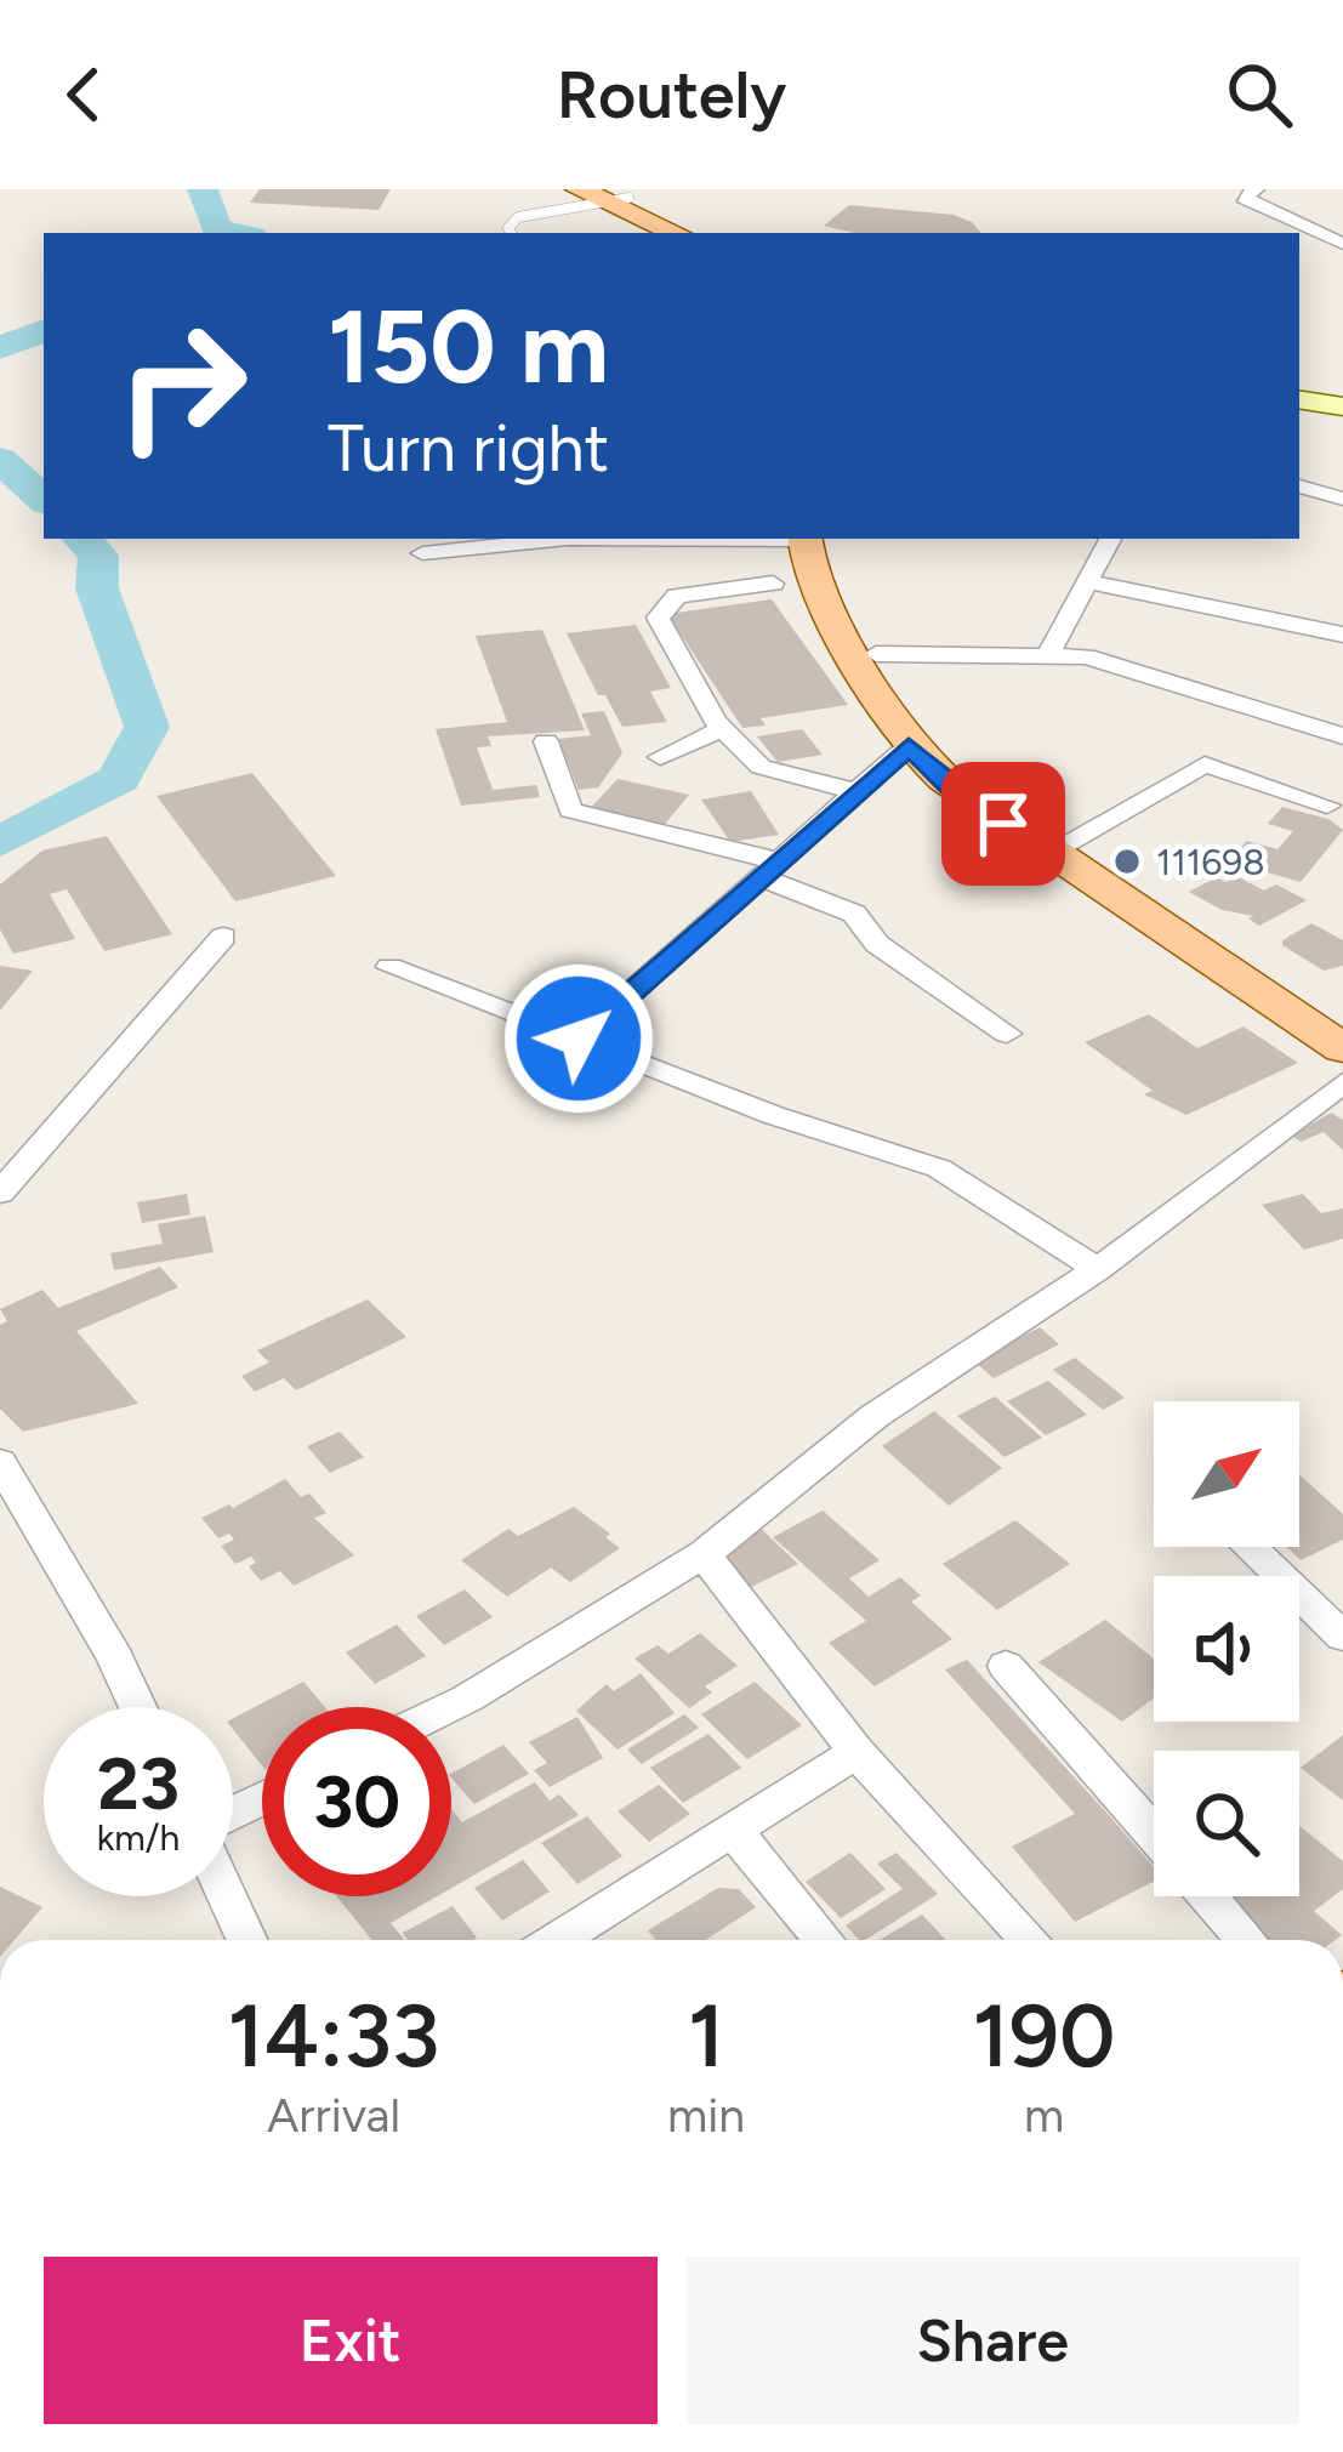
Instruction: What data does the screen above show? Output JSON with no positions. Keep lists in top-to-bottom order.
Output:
{
  "places": ["111698"],
  "north": "top right",
  "page": {
    "header": "Routely",
    "turn": ["150 m", "Turn right"],
    "speed": "23 km/h",
    "limit": "30",
    "eta": [
      "14:33",
      "Arrival",
      "1",
      "min",
      "190",
      "m"
    ],
    "buttons": ["Exit", "Share"]
  }
}
